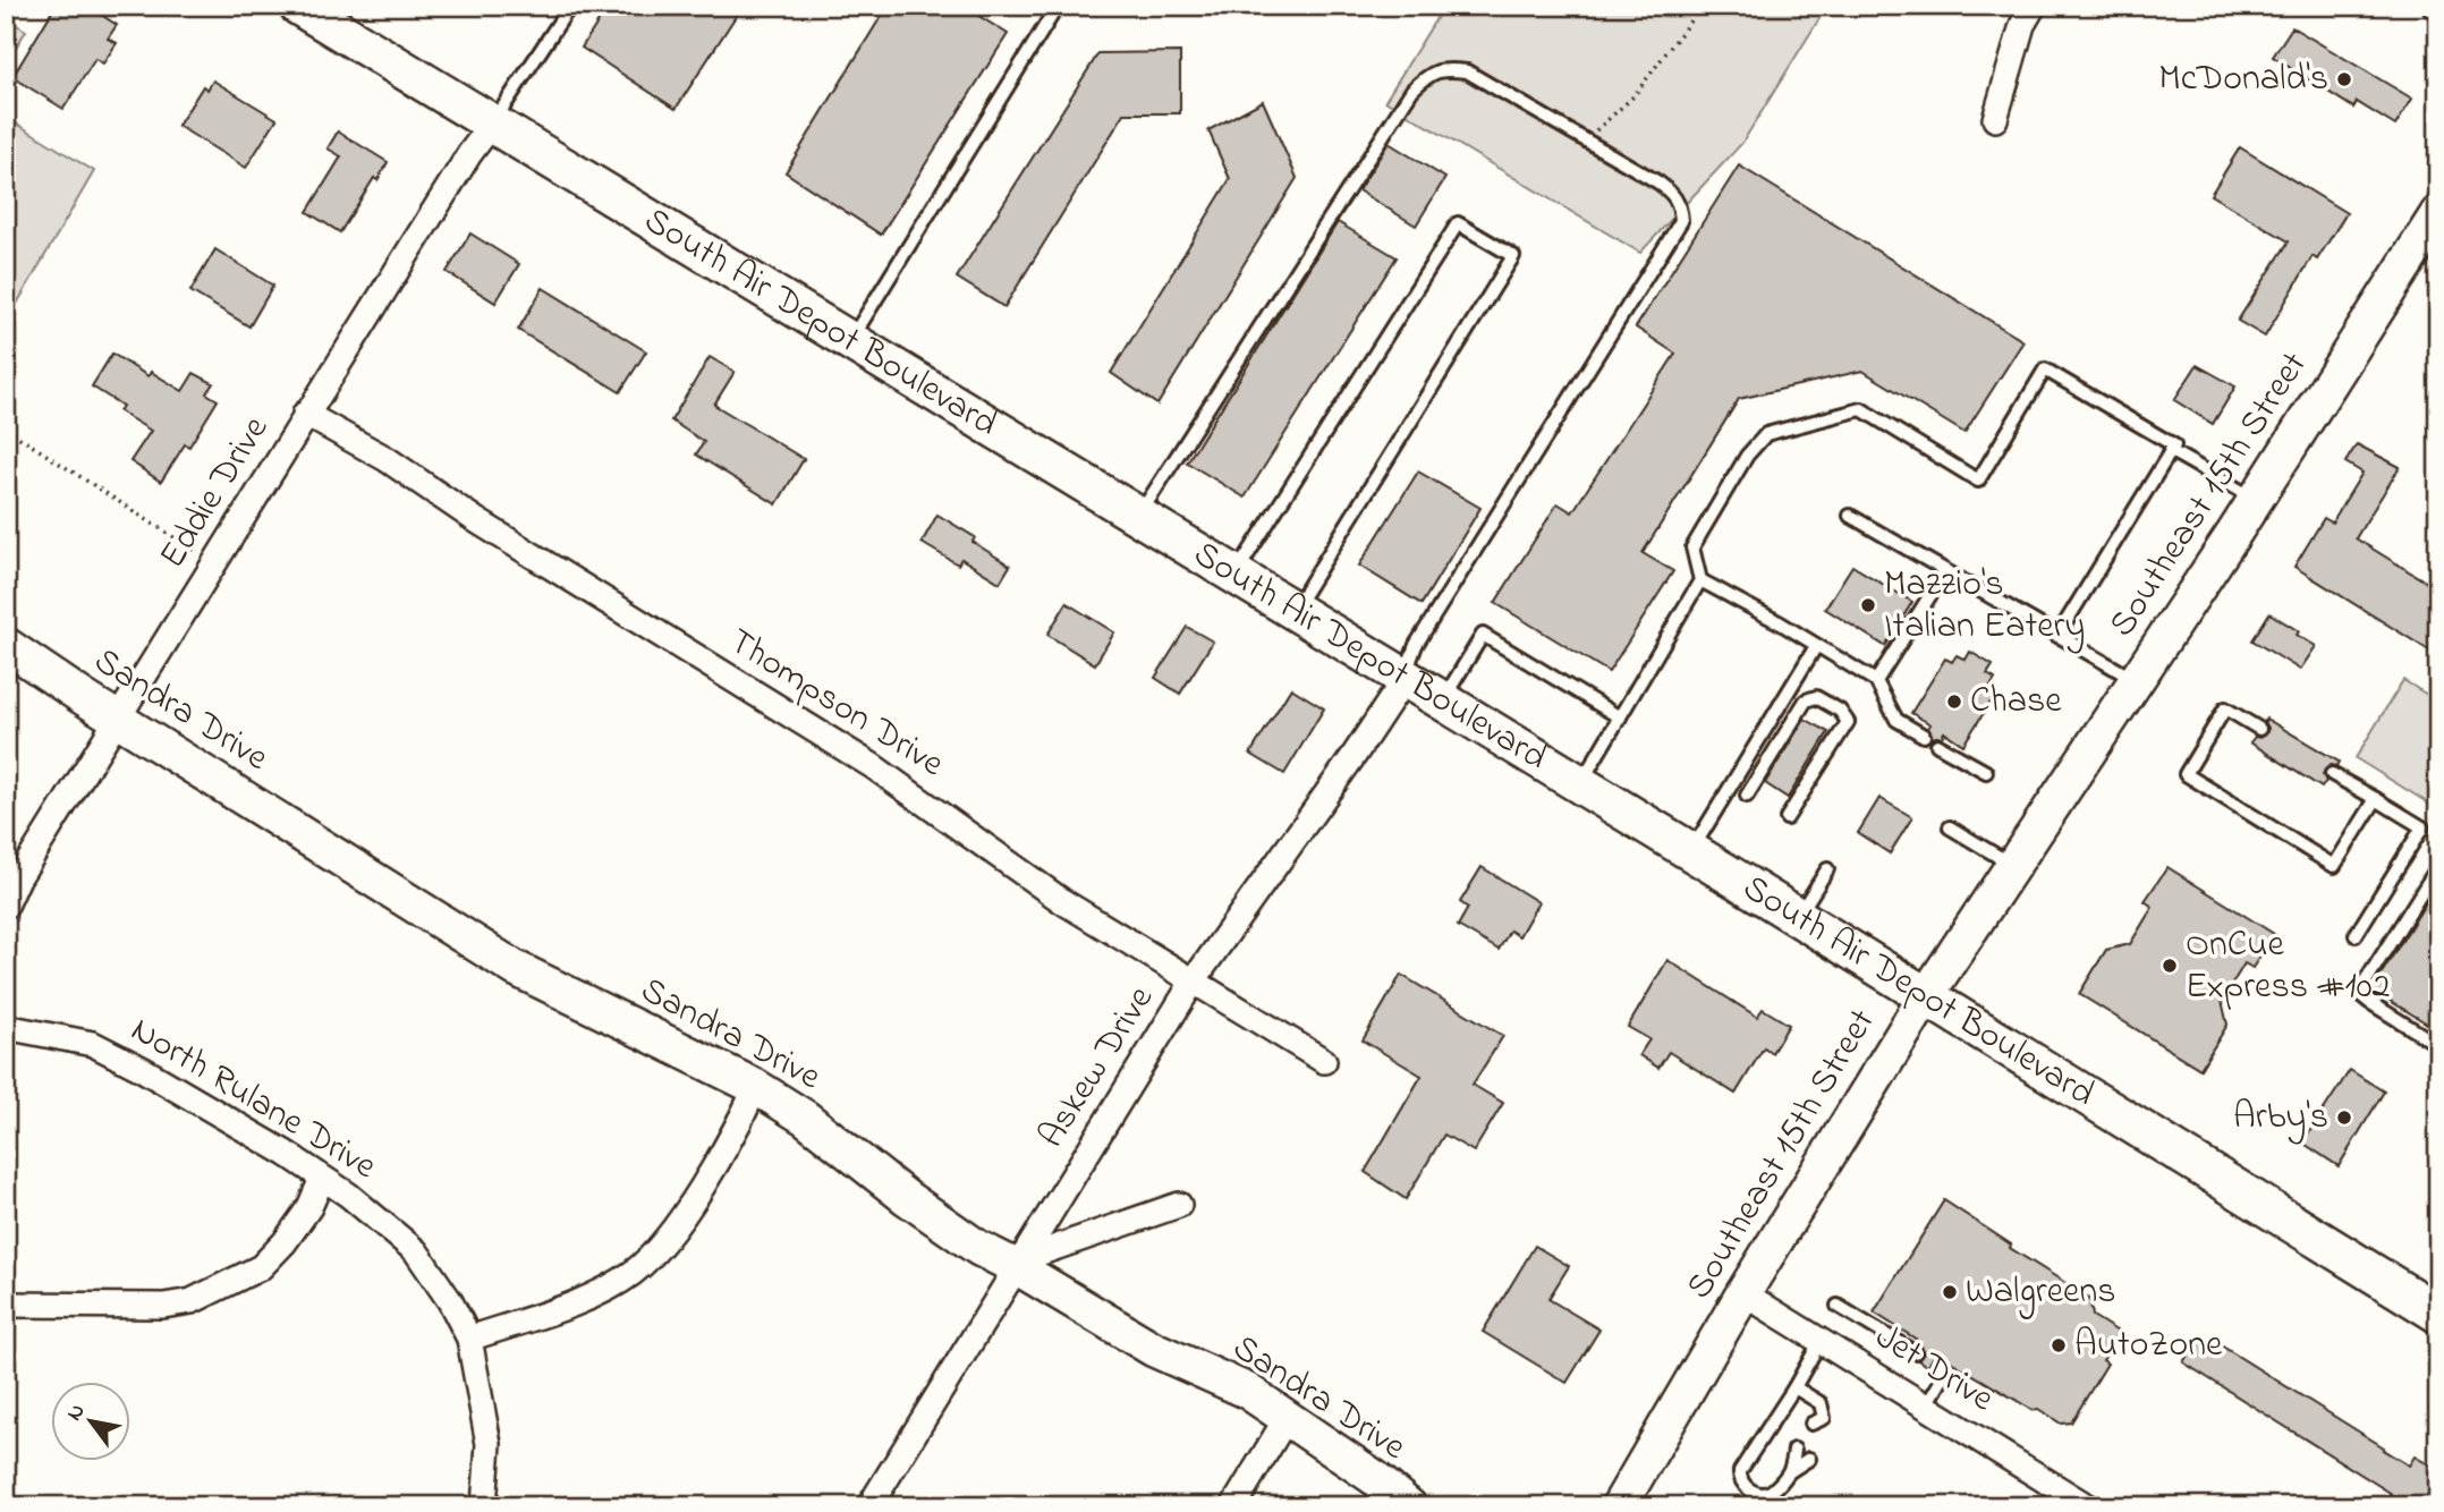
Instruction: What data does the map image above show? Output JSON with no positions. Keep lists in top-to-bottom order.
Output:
{
  "streets": {
    "main road": ["South Air Depot Boulevard"],
    "street": [
      "Eddie Drive",
      "Southeast 15th Street",
      "Thompson Drive",
      "Sandra Drive",
      "Askew Drive",
      "North Rulane Drive",
      "Jet Drive"
    ]
  },
  "crossings": [
    ["South Air Depot Boulevard", "Eddie Drive"],
    ["South Air Depot Boulevard", "Southeast 15th Street"],
    ["South Air Depot Boulevard", "Askew Drive"],
    ["Eddie Drive", "Thompson Drive"],
    ["Eddie Drive", "Sandra Drive"],
    ["Southeast 15th Street", "Jet Drive"],
    ["Thompson Drive", "Askew Drive"],
    ["Sandra Drive", "Askew Drive"]
  ],
  "places": [
    "McDonald's",
    "Mazzio's Italian Eatery",
    "Chase",
    "OnCue Express #102",
    "Arby's",
    "Walgreens",
    "AutoZone"
  ],
  "north": "top left"
}
